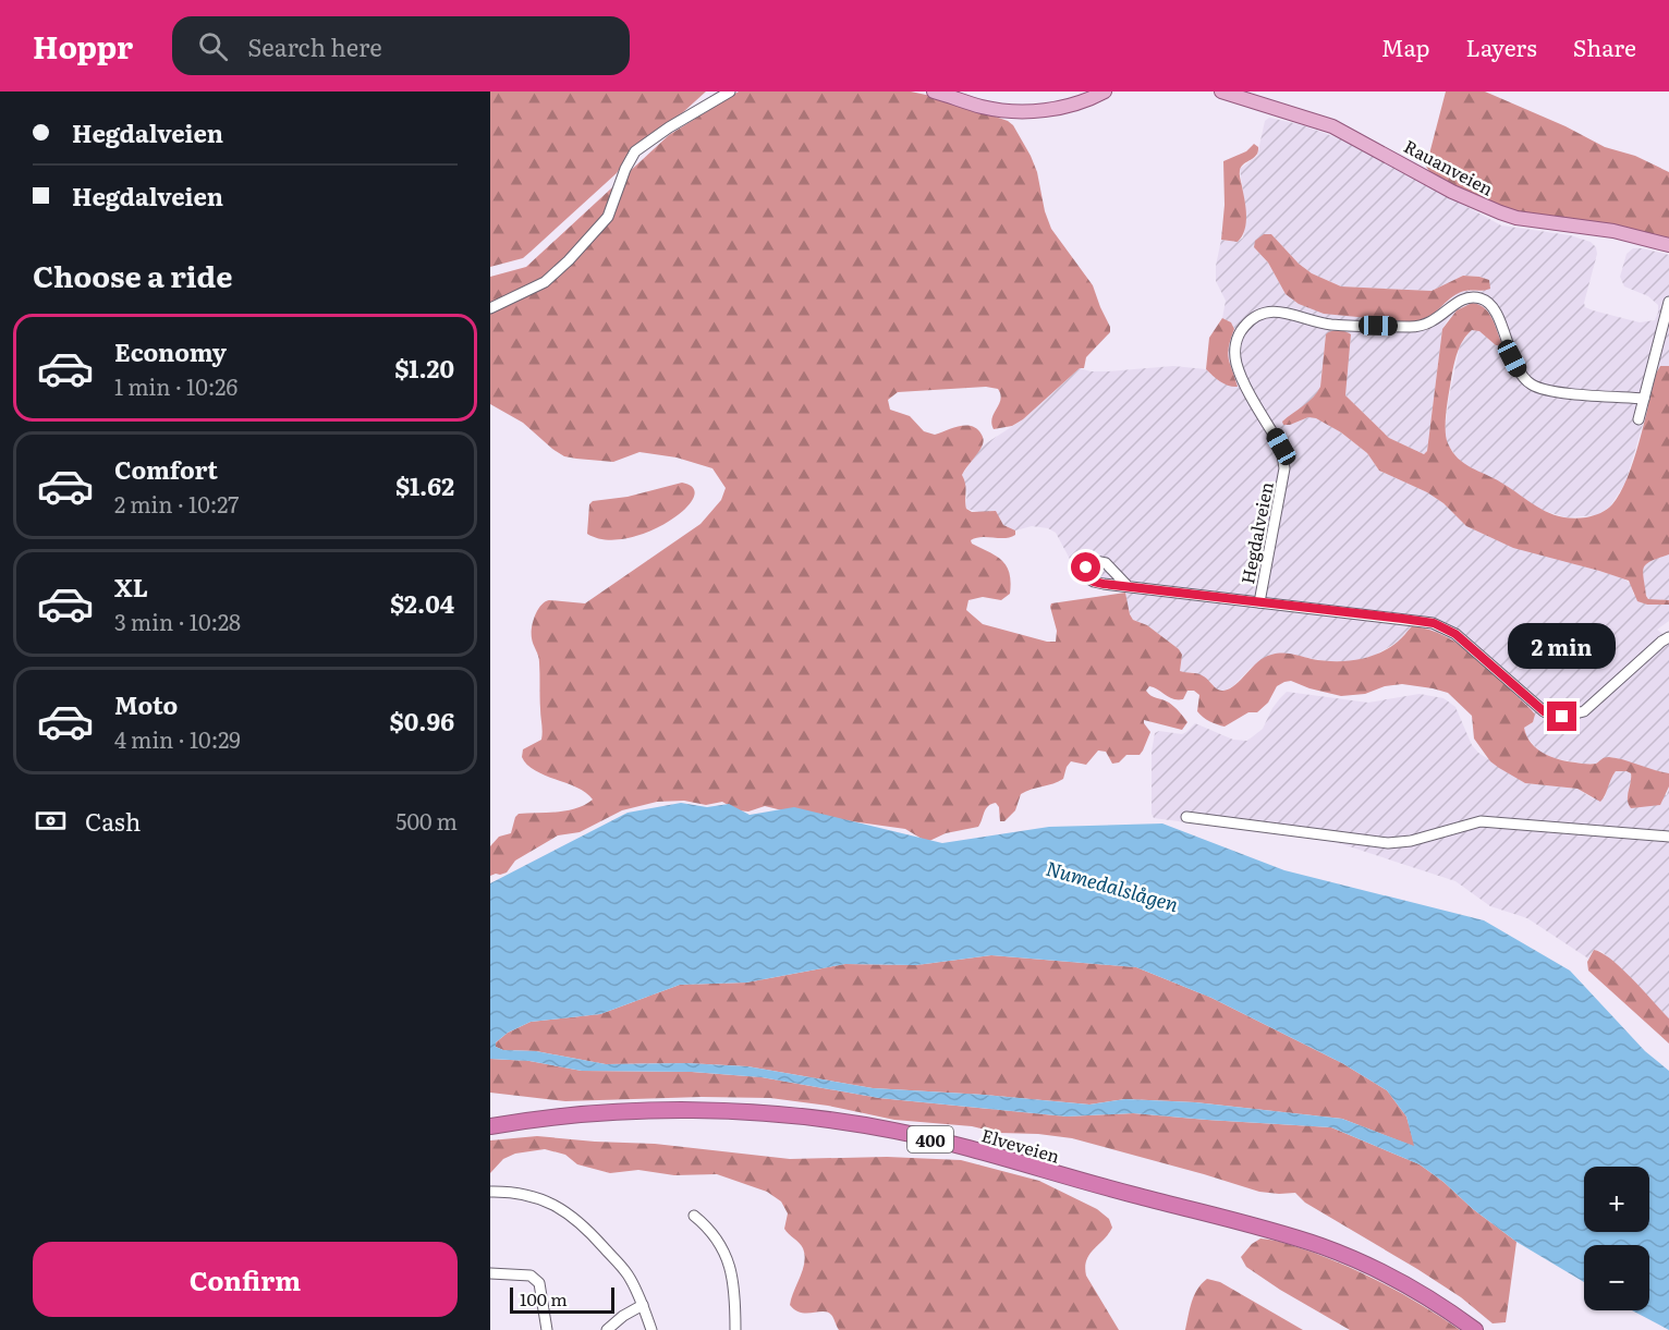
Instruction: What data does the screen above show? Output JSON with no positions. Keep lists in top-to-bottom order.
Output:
{
  "streets": {
    "highway": ["400", "Elveveien"],
    "main road": ["Rauanveien"],
    "street": ["Hegdalveien"]
  },
  "water": ["Numedalslågen"],
  "scale_bar": "100 m",
  "page": {
    "header": "Hoppr",
    "search": "Search here",
    "nav": ["Map", "Layers", "Share"],
    "banner": ["Hegdalveien", "Hegdalveien"],
    "heading": "Choose a ride",
    "list": [
      {
        "name": "Economy",
        "note": "1 min · 10:26",
        "value": "$1.20"
      },
      {
        "name": "Comfort",
        "note": "2 min · 10:27",
        "value": "$1.62"
      },
      {
        "name": "XL",
        "note": "3 min · 10:28",
        "value": "$2.04"
      },
      {
        "name": "Moto",
        "note": "4 min · 10:29",
        "value": "$0.96"
      }
    ],
    "bubble": "2 min",
    "pay": ["Cash", "500 m"],
    "map_buttons": ["+", "−"],
    "buttons": "Confirm",
    "scale": "100 m"
  }
}
